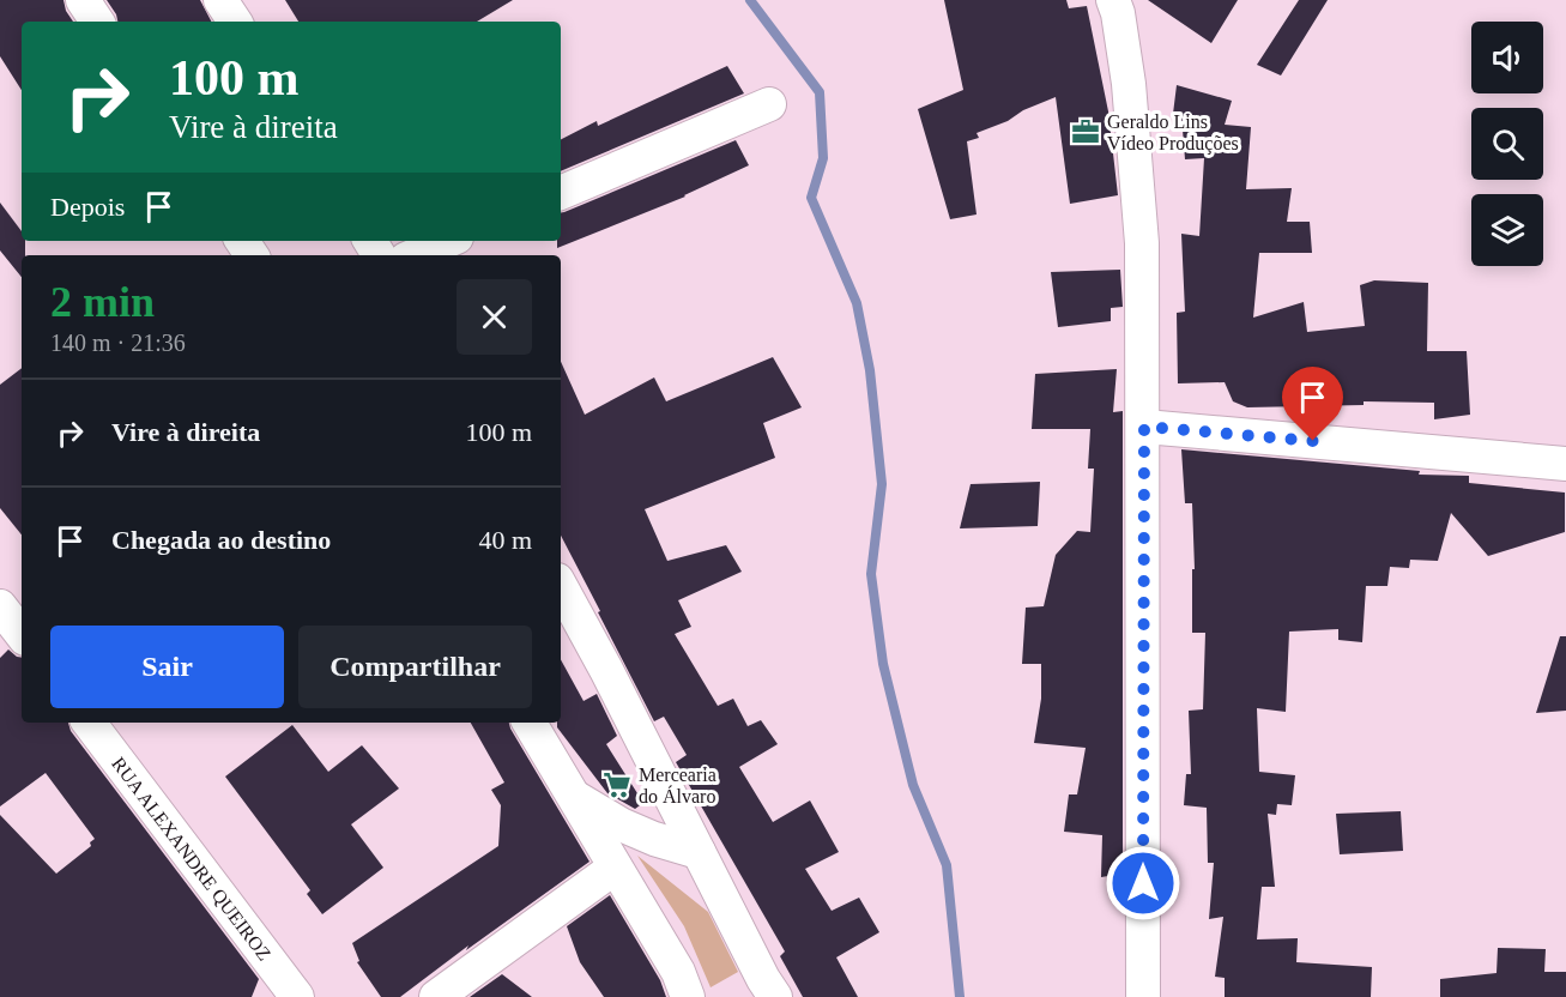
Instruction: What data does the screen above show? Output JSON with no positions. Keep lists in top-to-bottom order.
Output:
{
  "streets": {
    "street": ["RUA ALEXANDRE QUEIROZ"]
  },
  "places": {
    "office": ["Geraldo Lins Vídeo Produções"],
    "supermarket": ["Mercearia do Álvaro"]
  },
  "page": {
    "turn": ["100 m", "Vire à direita"],
    "then": "Depois",
    "heading": ["2 min", "140 m · 21:36"],
    "list": [
      {
        "name": "Vire à direita",
        "value": "100 m"
      },
      {
        "name": "Chegada ao destino",
        "value": "40 m"
      }
    ],
    "buttons": ["Sair", "Compartilhar"]
  }
}
